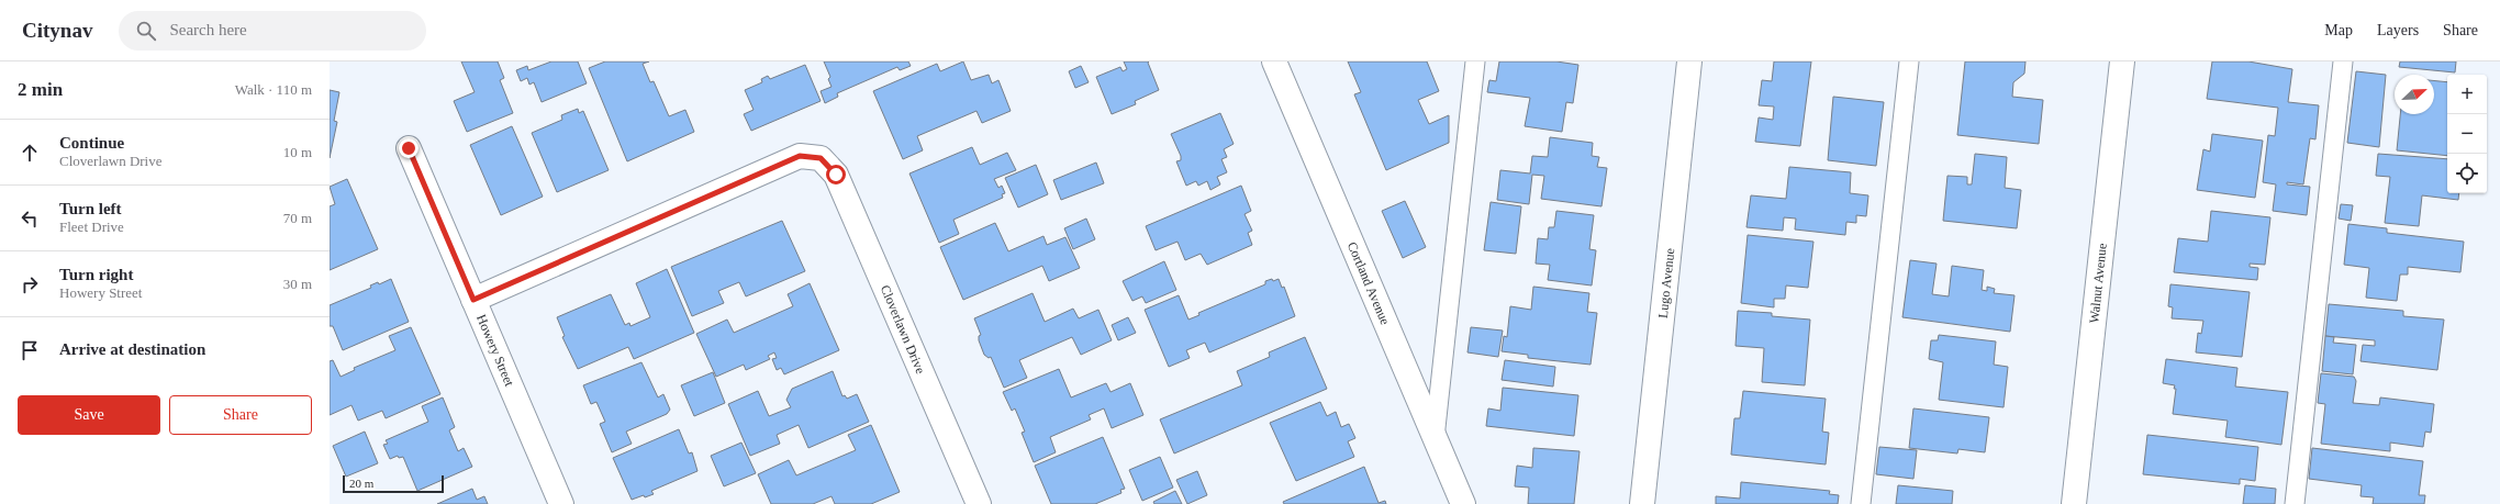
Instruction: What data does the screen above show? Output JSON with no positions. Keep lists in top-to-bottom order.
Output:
{
  "streets": {
    "street": [
      "Cortland Avenue",
      "Lugo Avenue",
      "Walnut Avenue",
      "Cloverlawn Drive",
      "Howery Street"
    ]
  },
  "crossings": [
    ["Cloverlawn Drive", "Howery Street"]
  ],
  "scale_bar": "20 m",
  "north": "top right",
  "page": {
    "header": "Citynav",
    "search": "Search here",
    "nav": ["Map", "Layers", "Share"],
    "heading": ["2 min", "Walk · 110 m"],
    "map_buttons": ["+", "−"],
    "list": [
      ["Continue", "Cloverlawn Drive", "10 m"],
      ["Turn left", "Fleet Drive", "70 m"],
      ["Turn right", "Howery Street", "30 m"],
      "Arrive at destination"
    ],
    "buttons": ["Save", "Share"],
    "scale": "20 m"
  }
}
